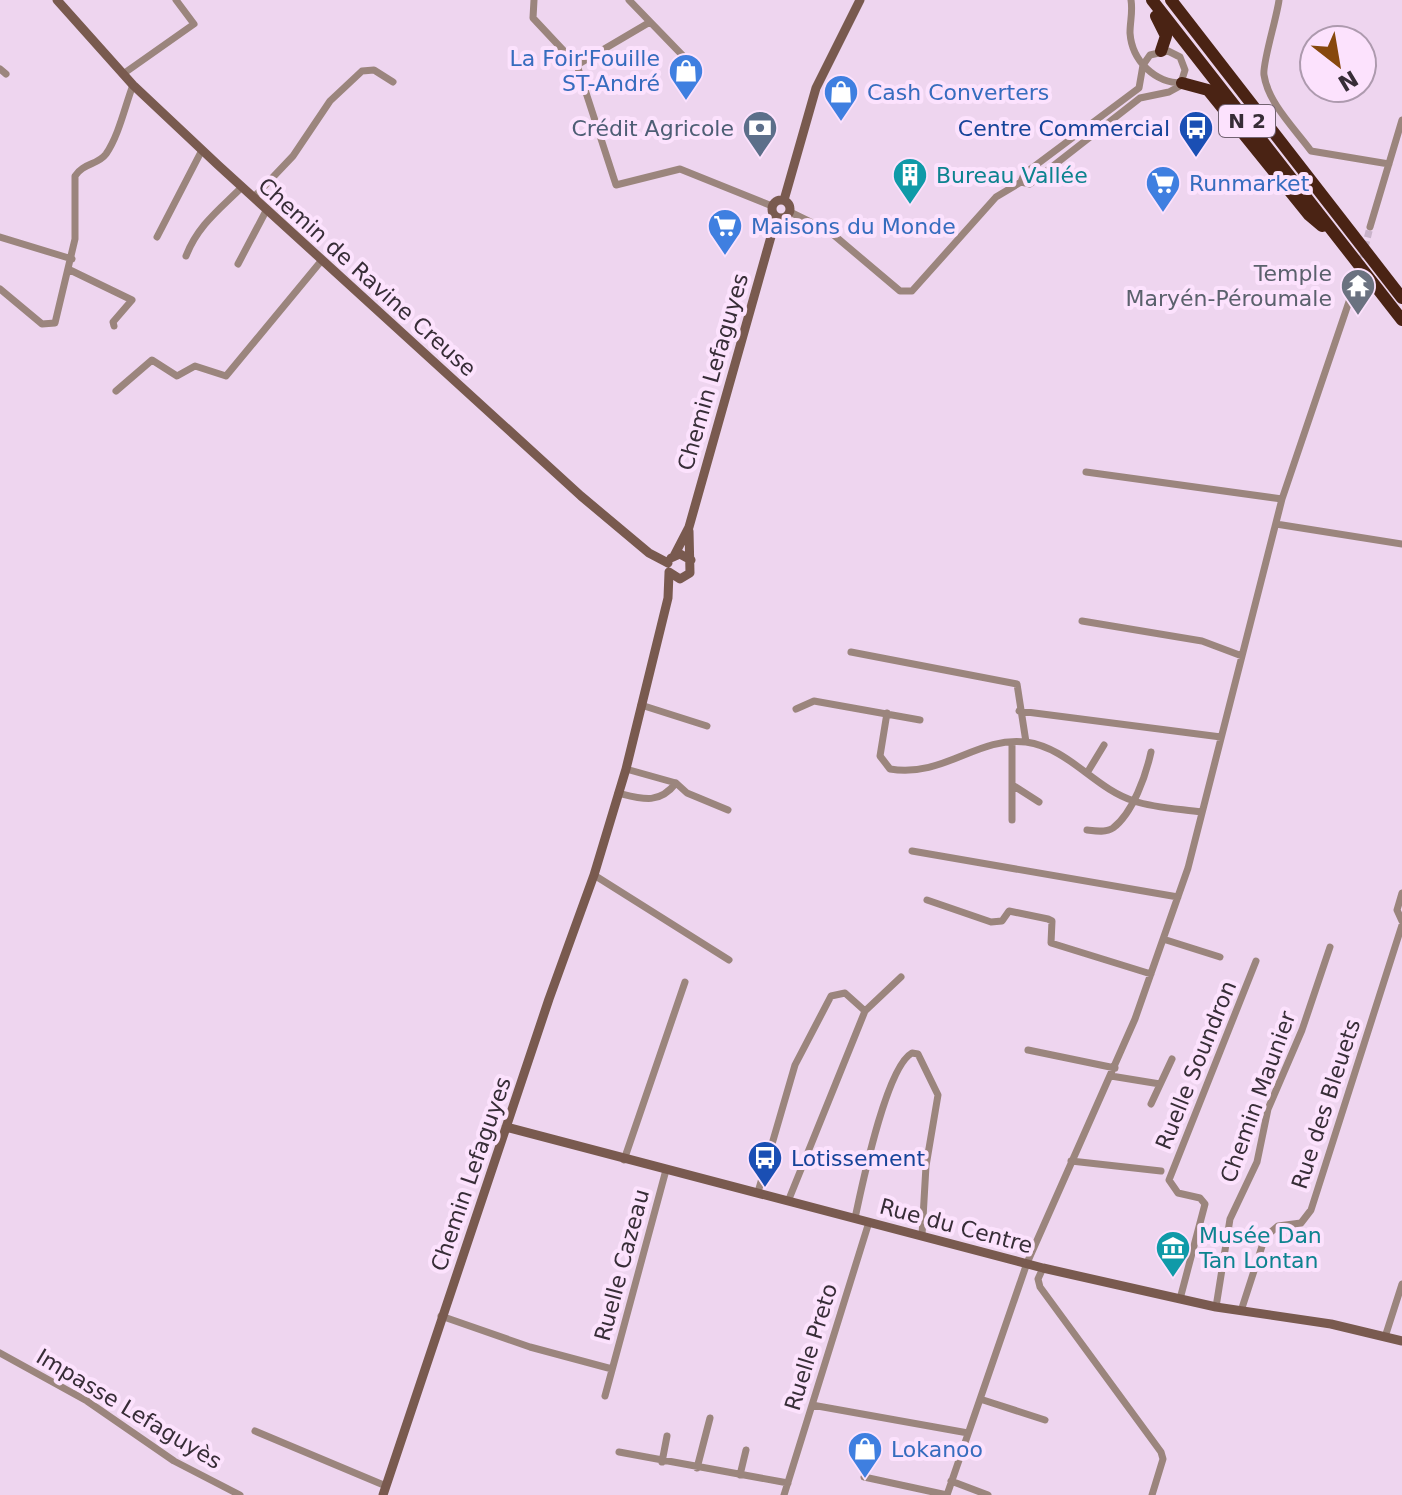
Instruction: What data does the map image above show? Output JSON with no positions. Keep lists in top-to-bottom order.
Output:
{
  "streets": {
    "highway": ["N 2"],
    "main road": ["Chemin de Ravine Creuse", "Chemin Lefaguyes", "Rue du Centre"],
    "street": [
      "Ruelle Soundron",
      "Chemin Maunier",
      "Rue des Bleuets",
      "Ruelle Cazeau",
      "Ruelle Preto",
      "Impasse Lefaguyès"
    ]
  },
  "crossings": [
    ["Chemin de Ravine Creuse", "Chemin Lefaguyes"],
    ["Chemin Lefaguyes", "Rue du Centre"],
    ["Chemin Lefaguyes", "Ruelle Cazeau"],
    ["Ruelle Soundron", "Rue du Centre"],
    ["Chemin Maunier", "Rue du Centre"],
    ["Rue des Bleuets", "Rue du Centre"],
    ["Rue du Centre", "Ruelle Cazeau"],
    ["Rue du Centre", "Ruelle Preto"]
  ],
  "places": {
    "shop": ["La Foir'Fouille ST-André", "Cash Converters", "Lokanoo"],
    "bank": ["Crédit Agricole"],
    "bus stop": ["Centre Commercial", "Lotissement"],
    "building": ["Bureau Vallée"],
    "supermarket": ["Runmarket", "Maisons du Monde"],
    "temple": ["Temple Maryén-Péroumale"],
    "museum": ["Musée Dan Tan Lontan"]
  },
  "north": "bottom right"
}
